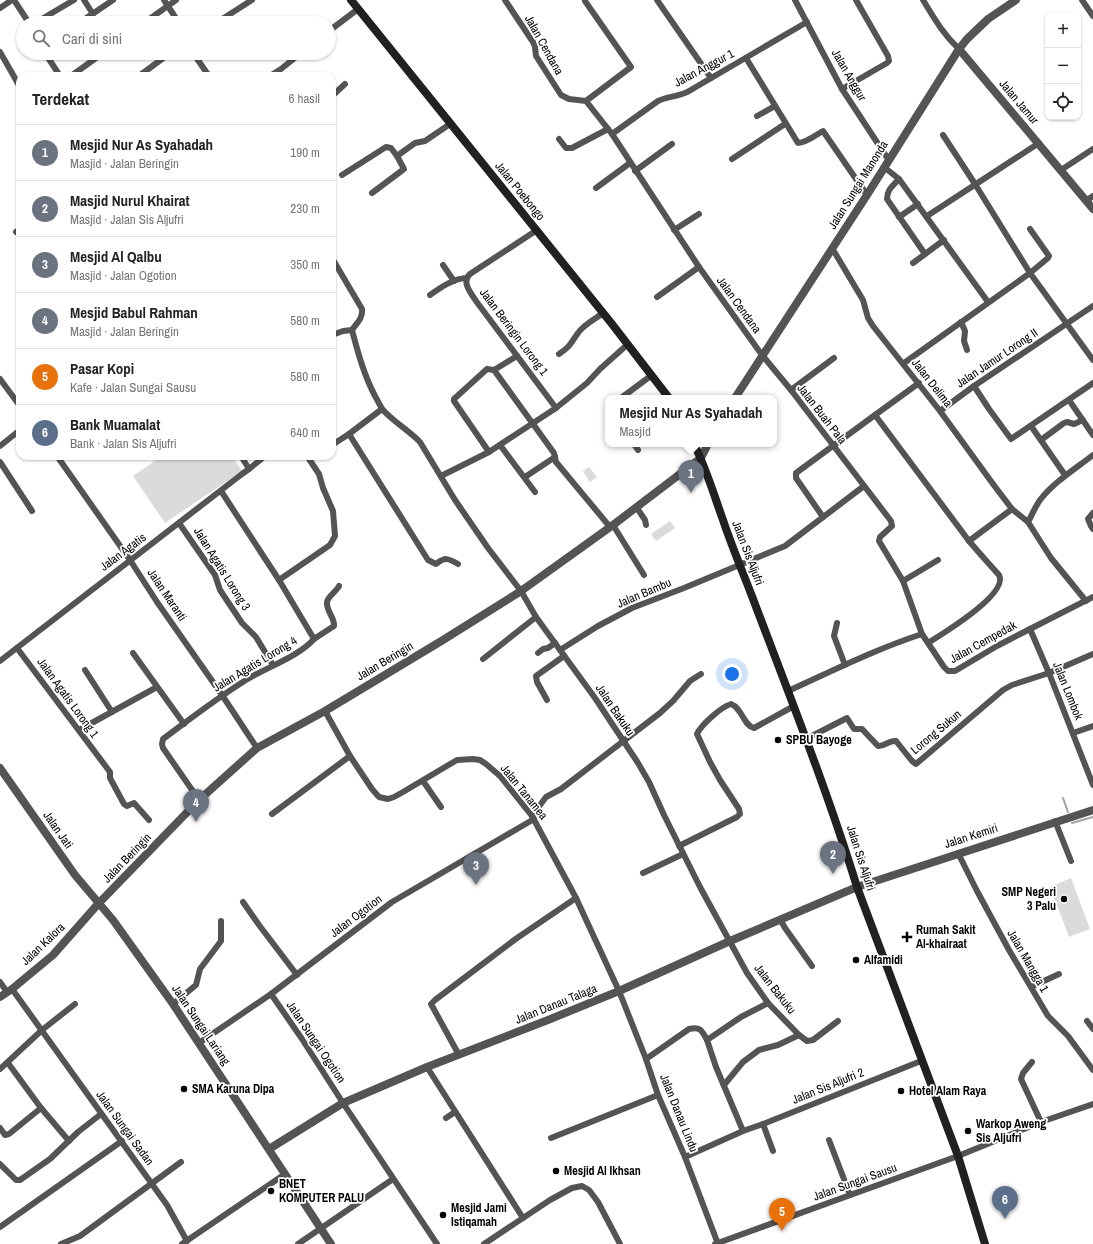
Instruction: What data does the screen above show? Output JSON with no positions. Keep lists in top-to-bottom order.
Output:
{
  "streets": {
    "main road": ["Jalan Poebongo", "Jalan Sis Aljufri"],
    "street": [
      "Jalan Cendana",
      "Jalan Anggur 1",
      "Jalan Anggur",
      "Jalan Jamur",
      "Jalan Sungai Manonda",
      "Jalan Beringin Lorong 1",
      "Jalan Jamur Lorong II",
      "Jalan Delima",
      "Jalan Buah Pala",
      "Jalan Agatis",
      "Jalan Agatis Lorong 3",
      "Jalan Bambu",
      "Jalan Maranti",
      "Jalan Cempedak",
      "Jalan Beringin",
      "Jalan Agatis Lorong 4",
      "Jalan Lombok",
      "Jalan Agatis Lorong 1",
      "Jalan Bakuku",
      "Lorong Sukun",
      "Jalan Tanamea",
      "Jalan Jati",
      "Jalan Kemiri",
      "Jalan Ogotion",
      "Jalan Kalora",
      "Jalan Mangga 1",
      "Jalan Danau Talaga",
      "Jalan Sungai Lariang",
      "Jalan Sungai Ogotion",
      "Jalan Sis Aljufri 2",
      "Jalan Danau Lindu",
      "Jalan Sungai Sadan",
      "Jalan Sungai Sausu"
    ]
  },
  "crossings": [
    ["Jalan Cendana", "Jalan Anggur 1"],
    ["Jalan Cendana", "Jalan Sungai Manonda"],
    ["Jalan Cendana", "Jalan Buah Pala"],
    ["Jalan Anggur 1", "Jalan Anggur"],
    ["Jalan Anggur", "Jalan Sungai Manonda"],
    ["Jalan Jamur", "Jalan Sungai Manonda"],
    ["Jalan Sungai Manonda", "Jalan Delima"],
    ["Jalan Sungai Manonda", "Jalan Buah Pala"],
    ["Jalan Jamur Lorong II", "Jalan Delima"],
    ["Jalan Delima", "Jalan Cempedak"],
    ["Jalan Buah Pala", "Jalan Cempedak"],
    ["Jalan Agatis", "Jalan Agatis Lorong 3"],
    ["Jalan Agatis", "Jalan Maranti"],
    ["Jalan Agatis", "Jalan Agatis Lorong 4"],
    ["Jalan Agatis", "Jalan Agatis Lorong 1"],
    ["Jalan Sis Aljufri", "Jalan Bambu"],
    ["Jalan Sis Aljufri", "Jalan Beringin"],
    ["Jalan Sis Aljufri", "Lorong Sukun"],
    ["Jalan Sis Aljufri", "Jalan Kemiri"],
    ["Jalan Sis Aljufri", "Jalan Danau Talaga"],
    ["Jalan Sis Aljufri", "Jalan Sis Aljufri 2"],
    ["Jalan Sis Aljufri", "Jalan Sungai Sausu"],
    ["Jalan Agatis Lorong 3", "Jalan Agatis Lorong 4"],
    ["Jalan Bambu", "Jalan Bakuku"],
    ["Jalan Maranti", "Jalan Beringin"],
    ["Jalan Maranti", "Jalan Agatis Lorong 4"],
    ["Jalan Cempedak", "Jalan Lombok"],
    ["Jalan Beringin", "Jalan Agatis Lorong 4"],
    ["Jalan Beringin", "Jalan Bakuku"],
    ["Jalan Beringin", "Jalan Tanamea"],
    ["Jalan Beringin", "Jalan Jati"],
    ["Jalan Beringin", "Jalan Kalora"],
    ["Jalan Beringin", "Jalan Sungai Lariang"],
    ["Jalan Lombok", "Lorong Sukun"],
    ["Jalan Bakuku", "Jalan Danau Talaga"],
    ["Jalan Tanamea", "Jalan Ogotion"],
    ["Jalan Tanamea", "Jalan Danau Talaga"],
    ["Jalan Tanamea", "Jalan Danau Lindu"],
    ["Jalan Jati", "Jalan Kalora"],
    ["Jalan Jati", "Jalan Sungai Lariang"],
    ["Jalan Kemiri", "Jalan Mangga 1"],
    ["Jalan Kemiri", "Jalan Danau Talaga"],
    ["Jalan Ogotion", "Jalan Sungai Lariang"],
    ["Jalan Ogotion", "Jalan Sungai Ogotion"],
    ["Jalan Kalora", "Jalan Sungai Lariang"],
    ["Jalan Kalora", "Jalan Sungai Sadan"],
    ["Jalan Danau Talaga", "Jalan Sungai Lariang"],
    ["Jalan Danau Talaga", "Jalan Sungai Ogotion"],
    ["Jalan Danau Talaga", "Jalan Danau Lindu"],
    ["Jalan Sungai Lariang", "Jalan Sungai Sadan"],
    ["Jalan Sis Aljufri 2", "Jalan Danau Lindu"],
    ["Jalan Danau Lindu", "Jalan Sungai Sausu"]
  ],
  "places": {
    "other": [
      "SPBU Bayoge",
      "SMP Negeri 3 Palu",
      "Alfamidi",
      "SMA Karuna Dipa",
      "Hotel Alam Raya",
      "Warkop Aweng Sis Aljufri",
      "Mesjid Al Ikhsan",
      "BNET KOMPUTER PALU",
      "Mesjid Jami Istiqamah"
    ],
    "health": ["Rumah Sakit Al-khairaat"]
  },
  "page": {
    "map_buttons": ["+", "−"],
    "search": "Cari di sini",
    "heading": ["Terdekat", "6 hasil"],
    "list": [
      {
        "mark": "1",
        "name": "Mesjid Nur As Syahadah",
        "note": "Masjid · Jalan Beringin",
        "value": "190 m"
      },
      {
        "mark": "2",
        "name": "Masjid Nurul Khairat",
        "note": "Masjid · Jalan Sis Aljufri",
        "value": "230 m"
      },
      {
        "mark": "3",
        "name": "Mesjid Al Qalbu",
        "note": "Masjid · Jalan Ogotion",
        "value": "350 m"
      },
      {
        "mark": "4",
        "name": "Mesjid Babul Rahman",
        "note": "Masjid · Jalan Beringin",
        "value": "580 m"
      },
      {
        "mark": "5",
        "name": "Pasar Kopi",
        "note": "Kafe · Jalan Sungai Sausu",
        "value": "580 m"
      },
      {
        "mark": "6",
        "name": "Bank Muamalat",
        "note": "Bank · Jalan Sis Aljufri",
        "value": "640 m"
      }
    ],
    "popup": ["Mesjid Nur As Syahadah", "Masjid"],
    "pins": [
      "1",
      "4",
      "2",
      "3",
      "6",
      "5"
    ]
  }
}
